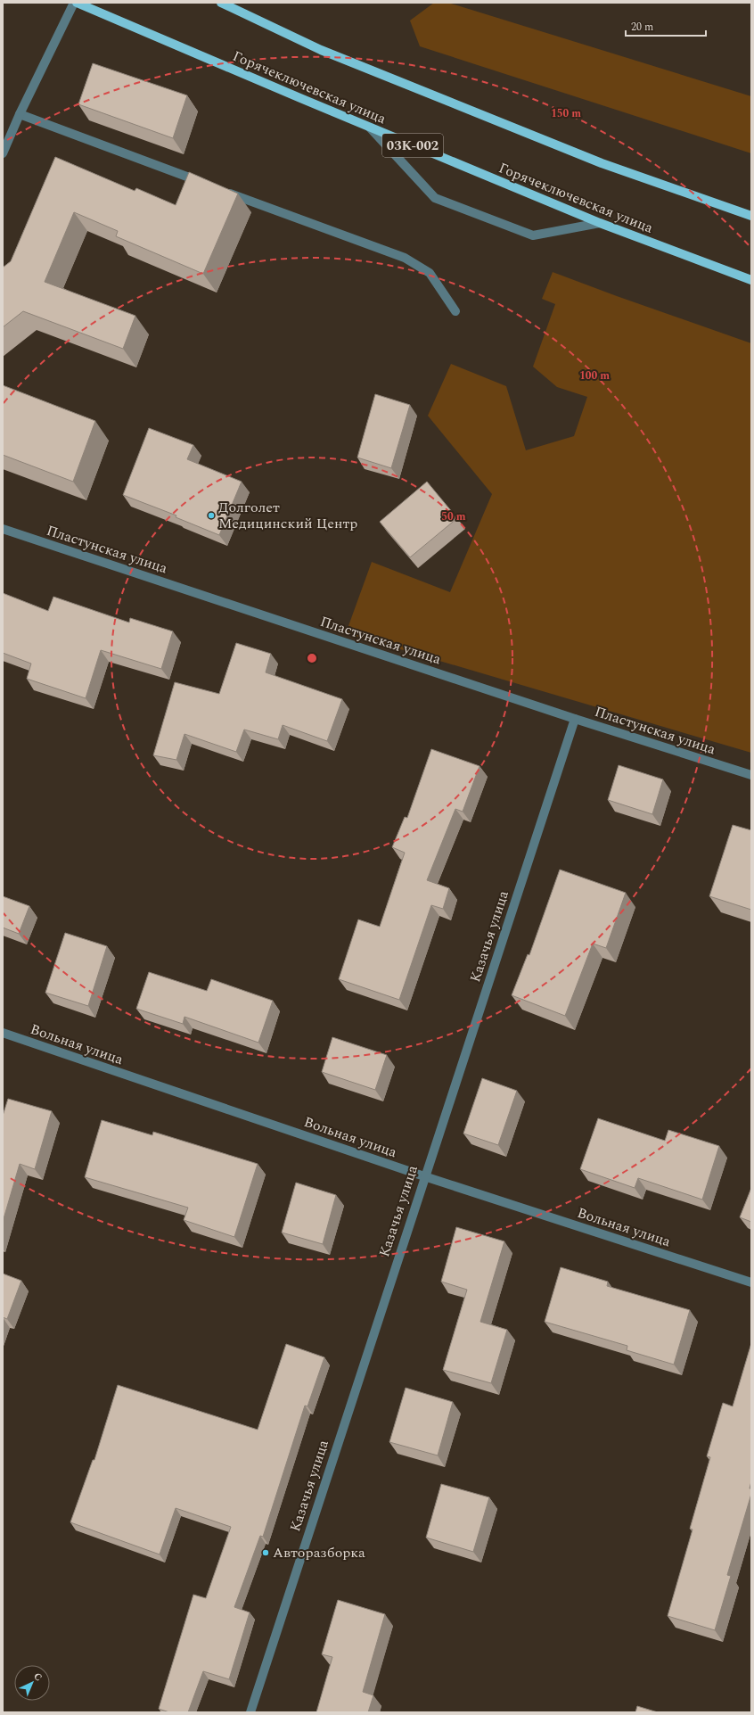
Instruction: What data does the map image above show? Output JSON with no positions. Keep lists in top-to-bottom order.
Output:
{
  "streets": {
    "main road": ["Горячеключевская улица", "03К-002"],
    "street": ["Пластунская улица", "Казачья улица", "Вольная улица"]
  },
  "crossings": [
    ["Пластунская улица", "Казачья улица"],
    ["Казачья улица", "Вольная улица"]
  ],
  "places": ["Долголет Медицинский Центр", "Авторазборка"],
  "scale_bar": "20 m",
  "north": "top right",
  "rings": ["150 m", "100 m", "50 m"]
}
